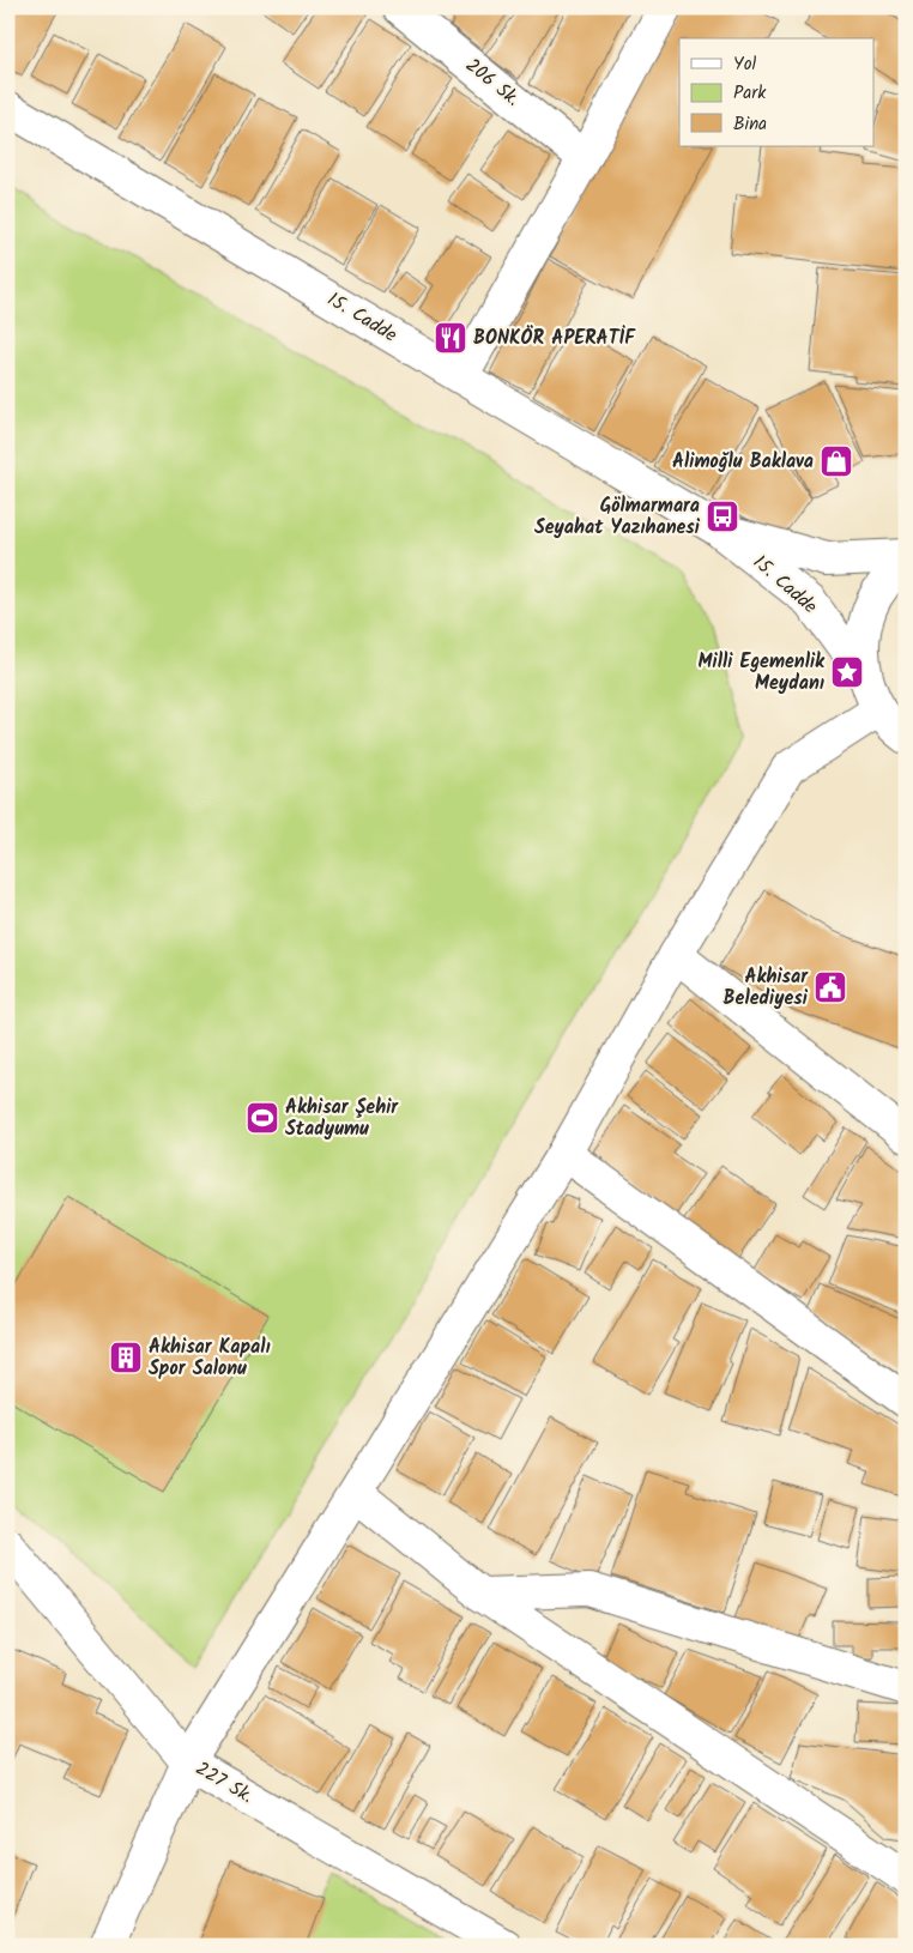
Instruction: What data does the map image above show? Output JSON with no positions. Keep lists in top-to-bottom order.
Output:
{
  "streets": {
    "street": ["206 Sk.", "15. Cadde", "227 Sk."]
  },
  "places": {
    "restaurant": ["BONKÖR APERATİF"],
    "shop": ["Alimoğlu Baklava"],
    "bus stop": ["Gölmarmara Seyahat Yazıhanesi"],
    "place": ["Milli Egemenlik Meydanı"],
    "public building": ["Akhisar Belediyesi"],
    "sports": ["Akhisar Şehir Stadyumu"],
    "building": ["Akhisar Kapalı Spor Salonu"]
  },
  "legend": ["Yol", "Park", "Bina"]
}
